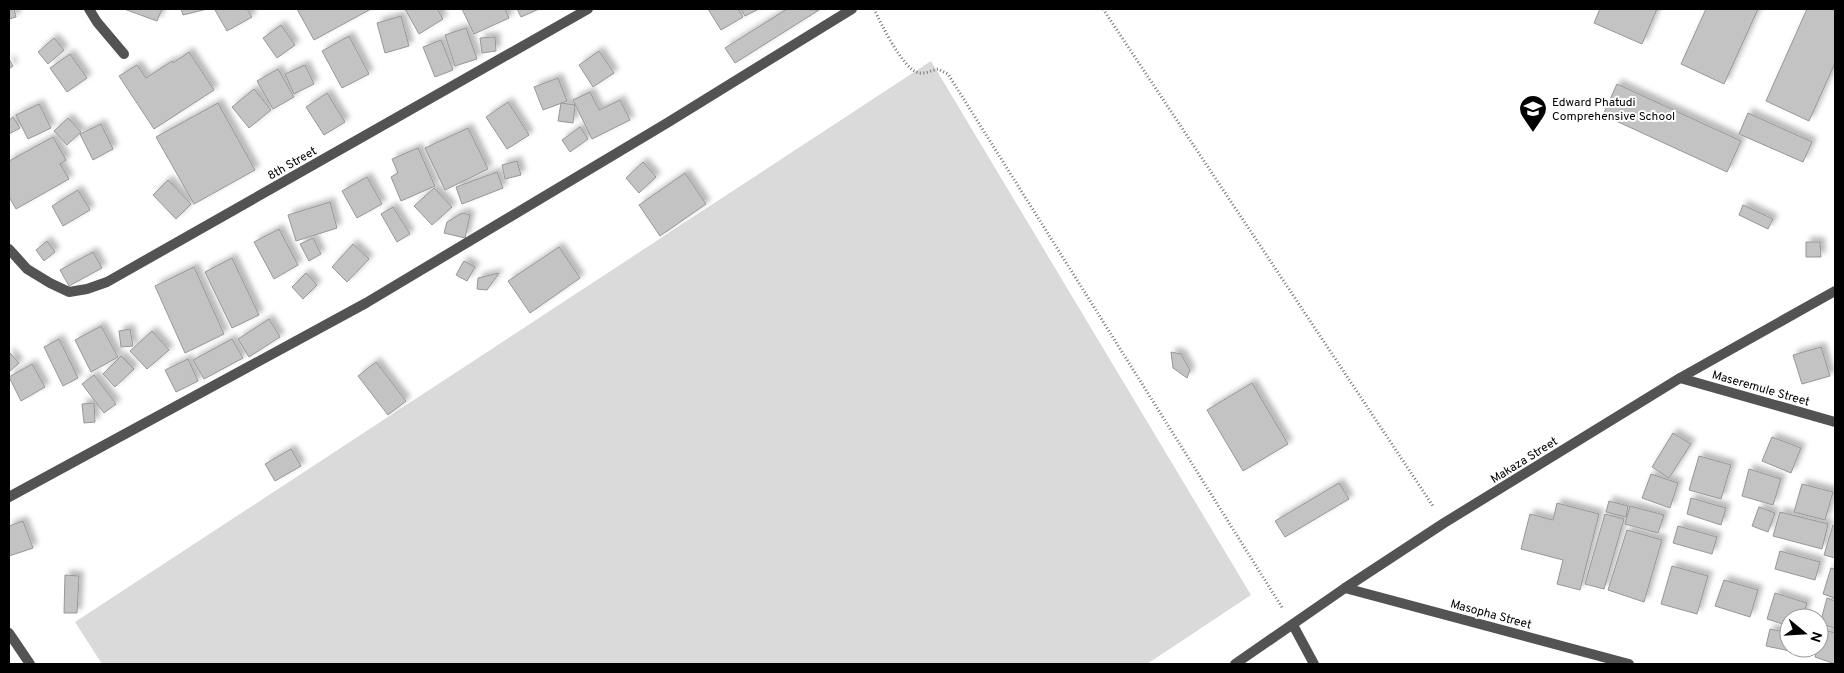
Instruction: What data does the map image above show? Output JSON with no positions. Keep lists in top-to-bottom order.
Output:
{
  "streets": {
    "street": [
      "8th Street",
      "Maseremule Street",
      "Makaza Street",
      "Masopha Street"
    ]
  },
  "crossings": [
    ["Maseremule Street", "Makaza Street"],
    ["Makaza Street", "Masopha Street"]
  ],
  "places": {
    "school or university": ["Edward Phatudi Comprehensive School"]
  },
  "north": "right"
}
